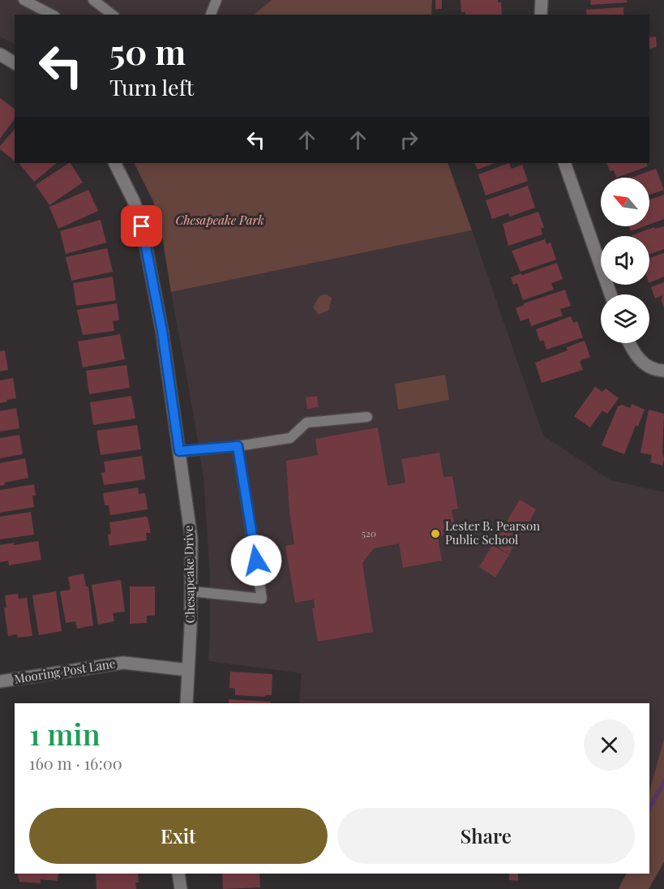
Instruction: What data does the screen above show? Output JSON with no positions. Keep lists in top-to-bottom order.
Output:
{
  "streets": {
    "street": ["Chesapeake Drive", "Mooring Post Lane"]
  },
  "crossings": [
    ["Chesapeake Drive", "Mooring Post Lane"]
  ],
  "parks": ["Chesapeake Park"],
  "places": ["Lester B. Pearson Public School"],
  "house_numbers": ["520"],
  "north": "top left",
  "page": {
    "turn": ["50 m", "Turn left"],
    "heading": ["1 min", "160 m · 16:00"],
    "buttons": ["Exit", "Share"]
  }
}
